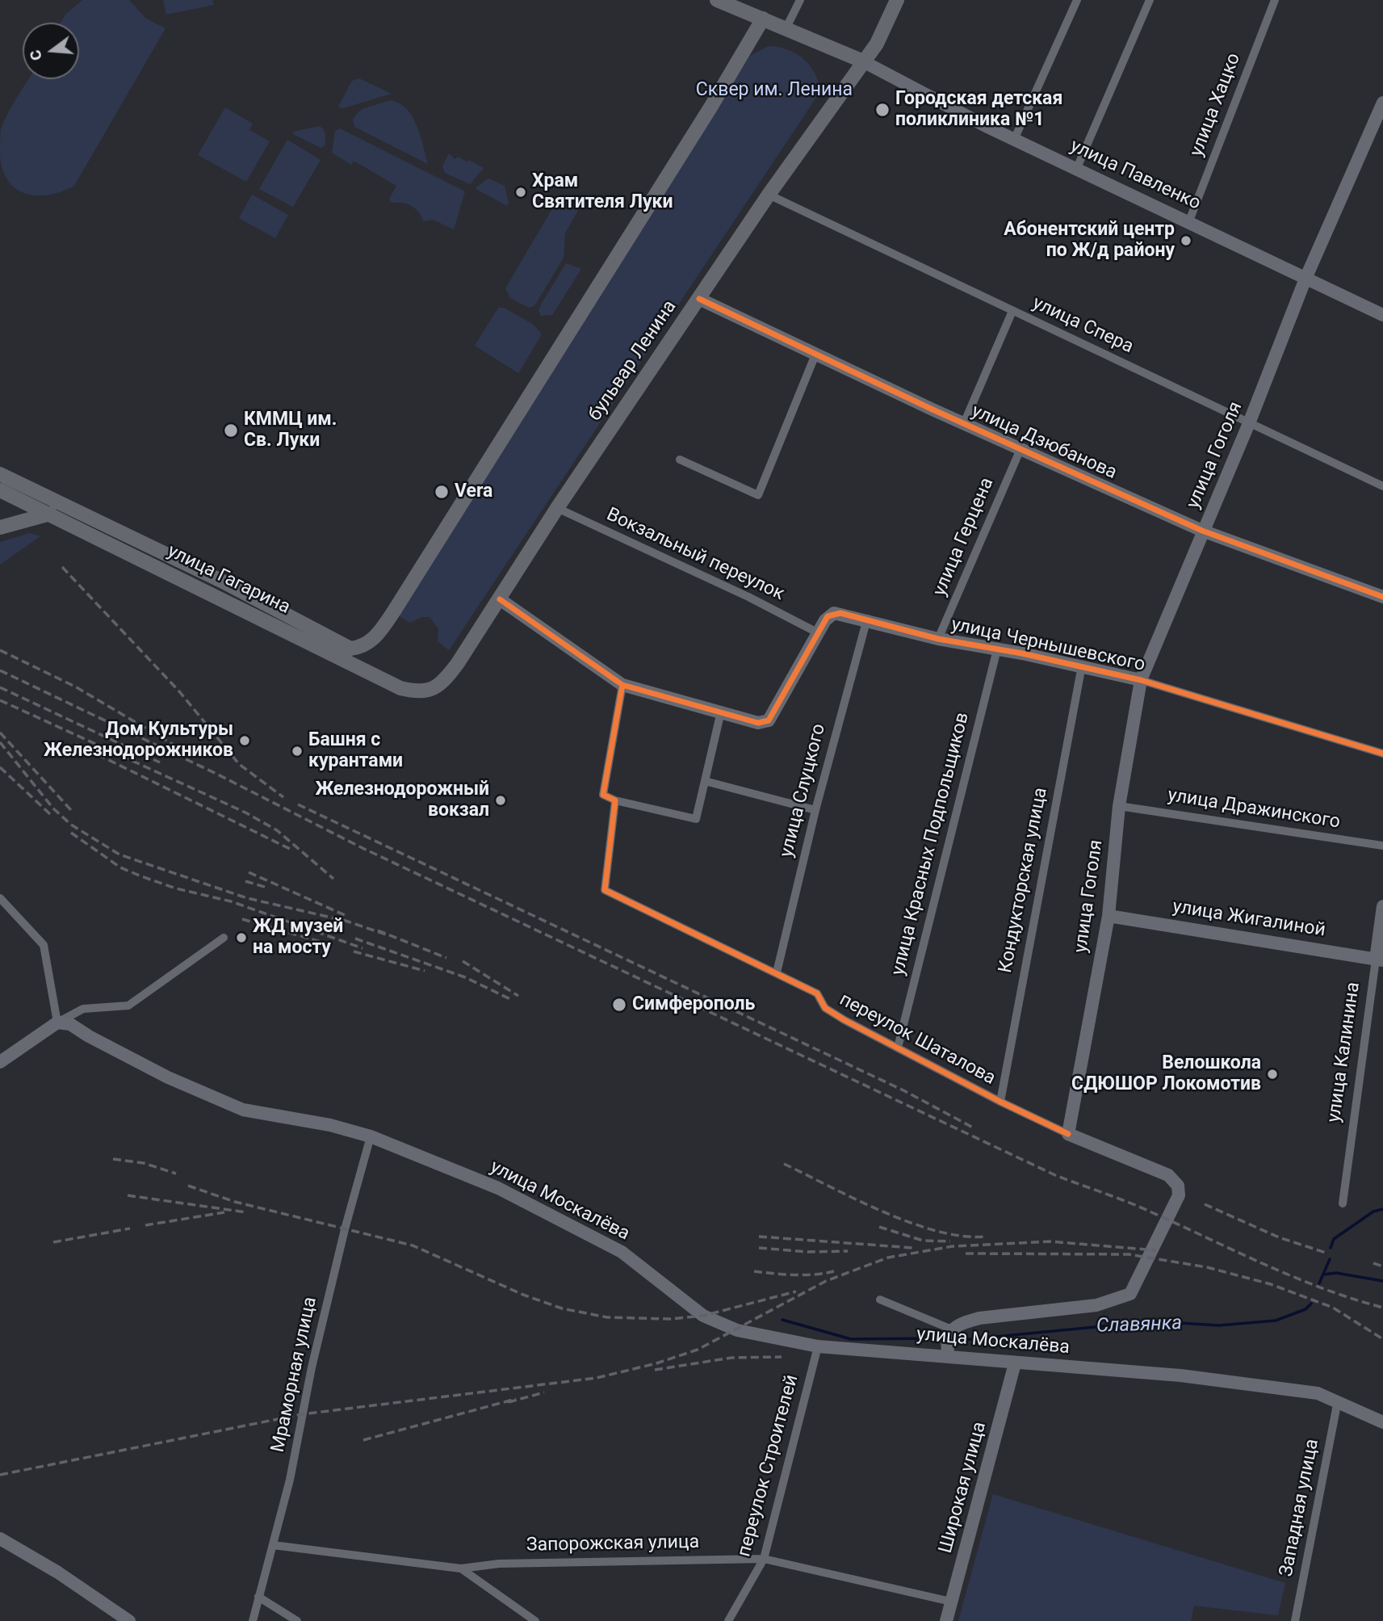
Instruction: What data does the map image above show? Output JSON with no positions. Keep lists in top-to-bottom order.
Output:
{
  "streets": {
    "main road": [
      "улица Павленко",
      "бульвар Ленина",
      "улица Дзюбанова",
      "улица Гоголя",
      "улица Гагарина",
      "улица Чернышевского",
      "улица Жигалиной",
      "улица Калинина",
      "улица Москалёва",
      "Широкая улица"
    ],
    "street": [
      "улица Хацко",
      "улица Спера",
      "улица Герцена",
      "Вокзальный переулок",
      "улица Слуцкого",
      "улица Дражинского",
      "улица Красных Подпольщиков",
      "Кондукторская улица",
      "переулок Шаталова",
      "Мраморная улица",
      "переулок Строителей",
      "Западная улица",
      "Запорожская улица"
    ]
  },
  "crossings": [
    ["улица Хацко", "улица Павленко"],
    ["улица Павленко", "бульвар Ленина"],
    ["улица Павленко", "улица Гоголя"],
    ["улица Павленко", "улица Гагарина"],
    ["улица Спера", "бульвар Ленина"],
    ["улица Спера", "улица Гоголя"],
    ["бульвар Ленина", "улица Дзюбанова"],
    ["бульвар Ленина", "Вокзальный переулок"],
    ["бульвар Ленина", "улица Гагарина"],
    ["улица Дзюбанова", "улица Гоголя"],
    ["улица Дзюбанова", "улица Герцена"],
    ["улица Гоголя", "улица Чернышевского"],
    ["улица Гоголя", "улица Дражинского"],
    ["улица Гоголя", "улица Жигалиной"],
    ["улица Гоголя", "переулок Шаталова"],
    ["улица Герцена", "улица Чернышевского"],
    ["Вокзальный переулок", "улица Чернышевского"],
    ["улица Чернышевского", "улица Слуцкого"],
    ["улица Чернышевского", "улица Красных Подпольщиков"],
    ["улица Чернышевского", "Кондукторская улица"],
    ["улица Слуцкого", "переулок Шаталова"],
    ["улица Красных Подпольщиков", "переулок Шаталова"],
    ["Кондукторская улица", "переулок Шаталова"],
    ["улица Жигалиной", "улица Калинина"],
    ["улица Москалёва", "Мраморная улица"],
    ["улица Москалёва", "переулок Строителей"],
    ["улица Москалёва", "Широкая улица"],
    ["улица Москалёва", "Западная улица"],
    ["Мраморная улица", "Запорожская улица"],
    ["переулок Строителей", "Запорожская улица"],
    ["Широкая улица", "Запорожская улица"]
  ],
  "water": ["Славянка"],
  "parks": ["Сквер им. Ленина"],
  "places": [
    "Городская детская поликлиника №1",
    "Храм Святителя Луки",
    "Абонентский центр по Ж/д району",
    "КММЦ им. Св. Луки",
    "Vera",
    "Дом Культуры Железнодорожников",
    "Башня с курантами",
    "Железнодорожный вокзал",
    "ЖД музей на мосту",
    "Симферополь",
    "Велошкола СДЮШОР Локомотив"
  ],
  "north": "left"
}
